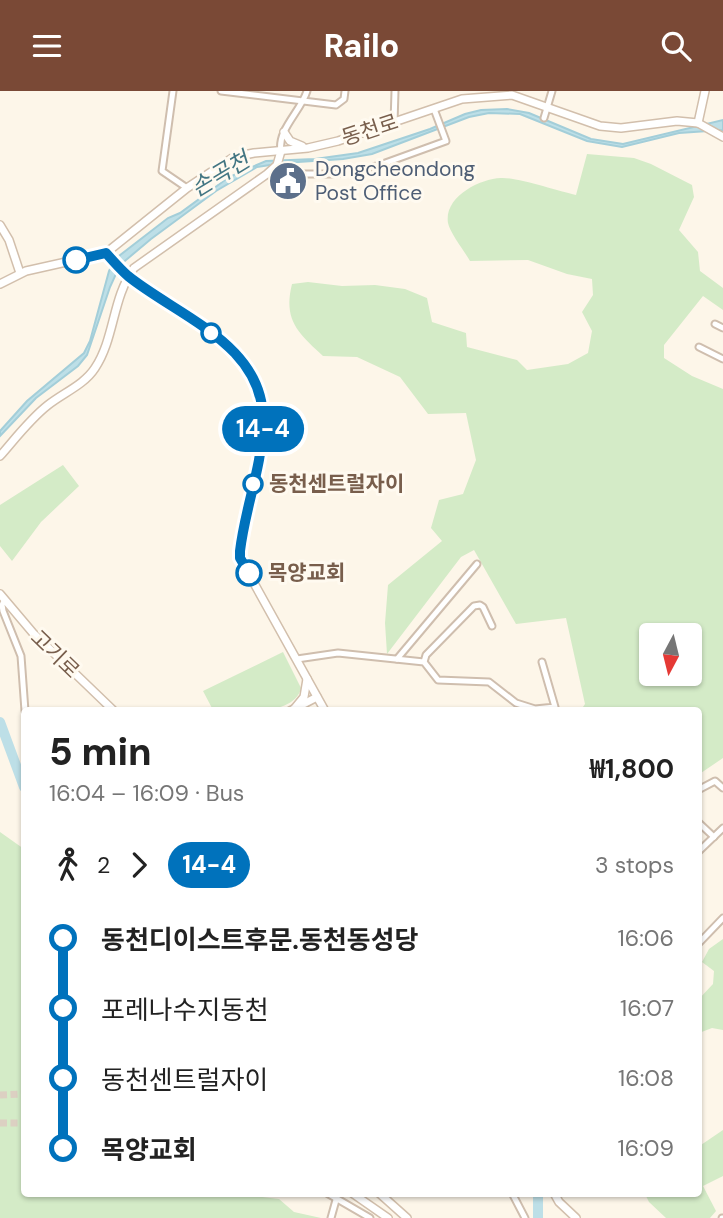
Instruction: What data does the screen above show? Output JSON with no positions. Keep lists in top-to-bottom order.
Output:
{
  "streets": {
    "street": ["동천로", "고기로"]
  },
  "water": ["손곡천"],
  "places": {
    "public building": ["Dongcheondong Post Office"],
    "other": ["동천센트럴자이", "목양교회"]
  },
  "lines": ["bus line 14-4"],
  "north": "bottom",
  "page": {
    "header": "Railo",
    "on_map": "14-4",
    "heading": ["5 min", "16:04 – 16:09 · Bus", "₩1,800"],
    "legs": ["2", "14-4", "3 stops"],
    "list": [
      {
        "name": "동천디이스트후문.동천동성당",
        "value": "16:06"
      },
      {
        "name": "포레나수지동천",
        "value": "16:07"
      },
      {
        "name": "동천센트럴자이",
        "value": "16:08"
      },
      {
        "name": "목양교회",
        "value": "16:09"
      }
    ]
  }
}
